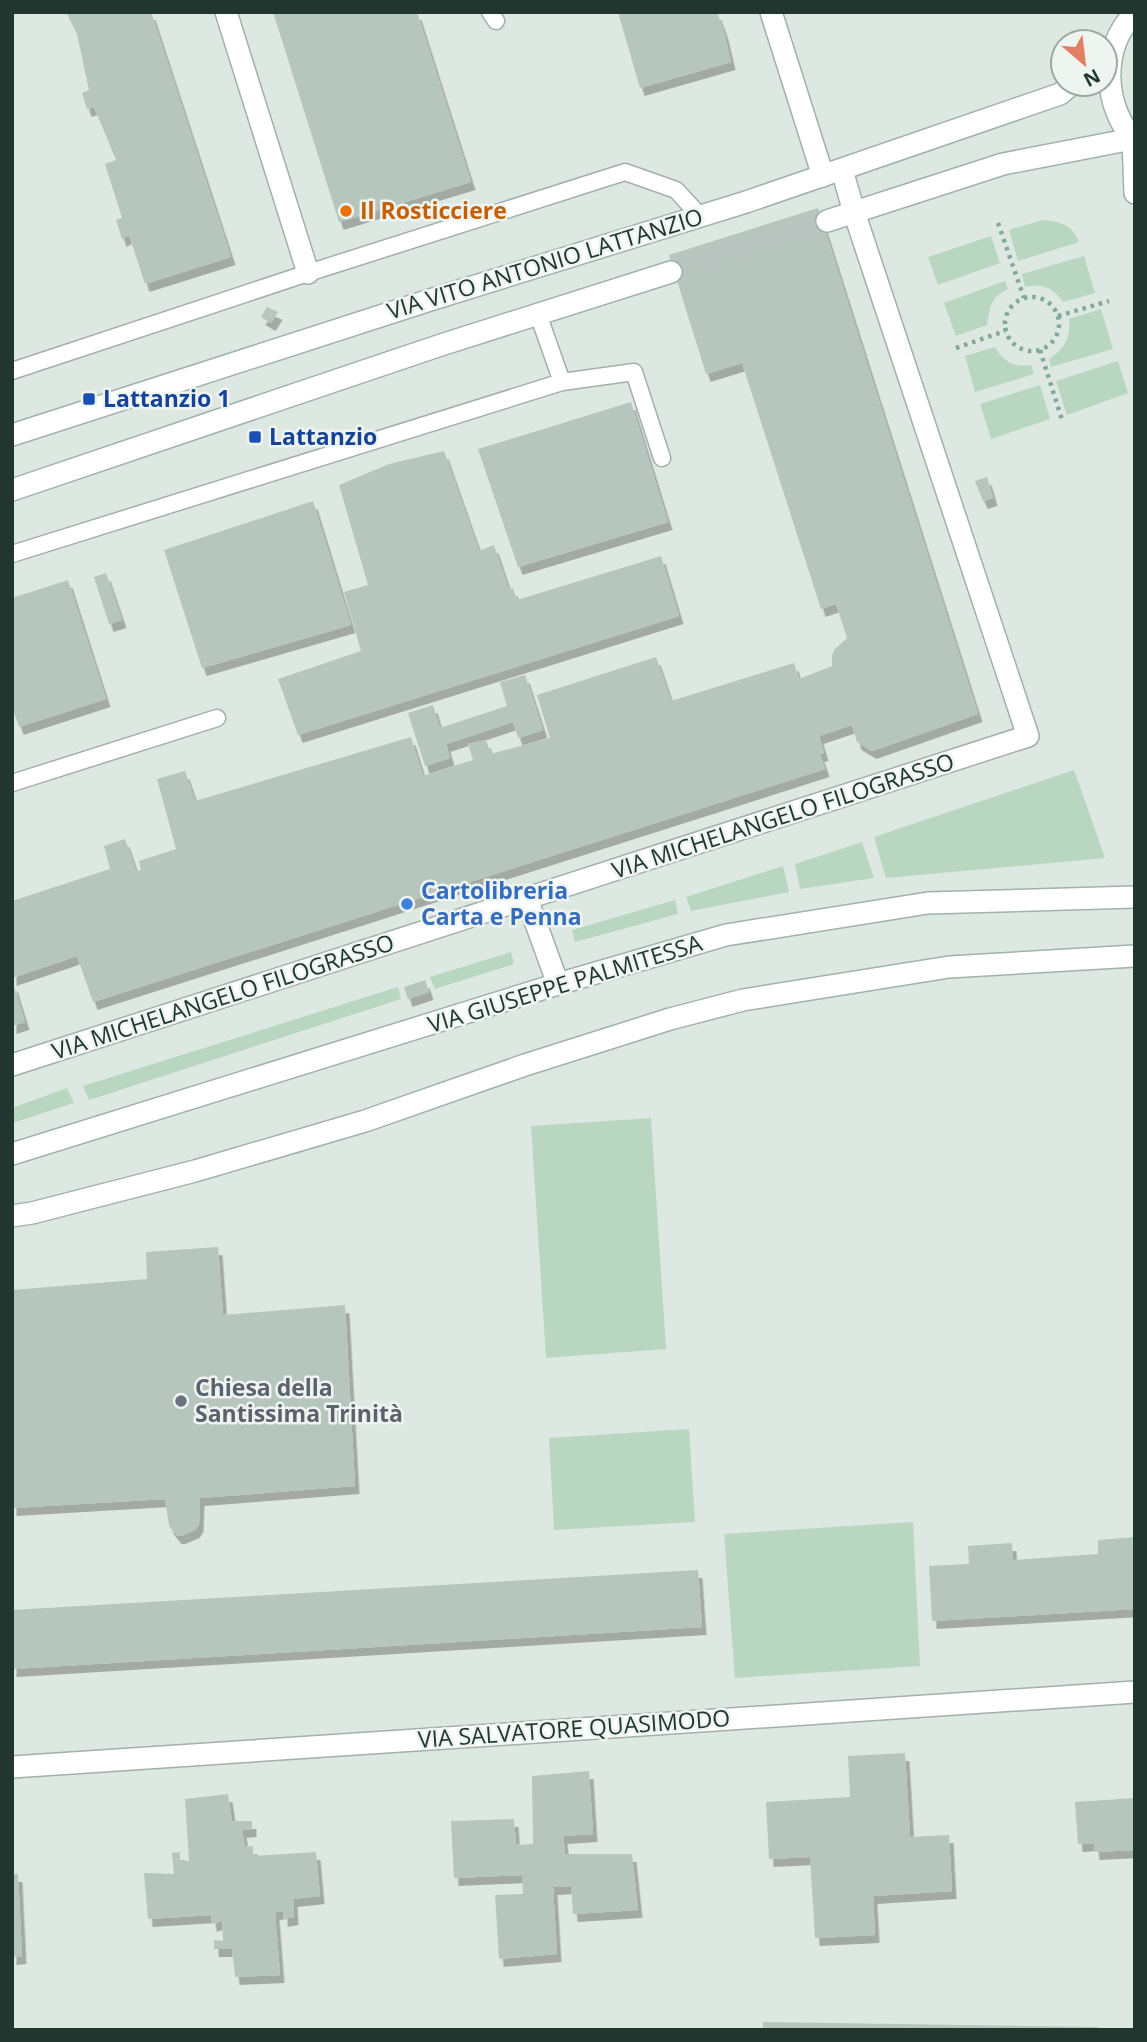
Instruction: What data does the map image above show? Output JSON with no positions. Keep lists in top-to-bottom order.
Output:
{
  "streets": {
    "street": [
      "VIA VITO ANTONIO LATTANZIO",
      "VIA MICHELANGELO FILOGRASSO",
      "VIA GIUSEPPE PALMITESSA",
      "VIA SALVATORE QUASIMODO"
    ]
  },
  "places": {
    "other": ["Il Rosticciere", "Cartolibreria Carta e Penna", "Chiesa della Santissima Trinità"],
    "transit": ["Lattanzio 1", "Lattanzio"]
  },
  "north": "bottom right"
}
